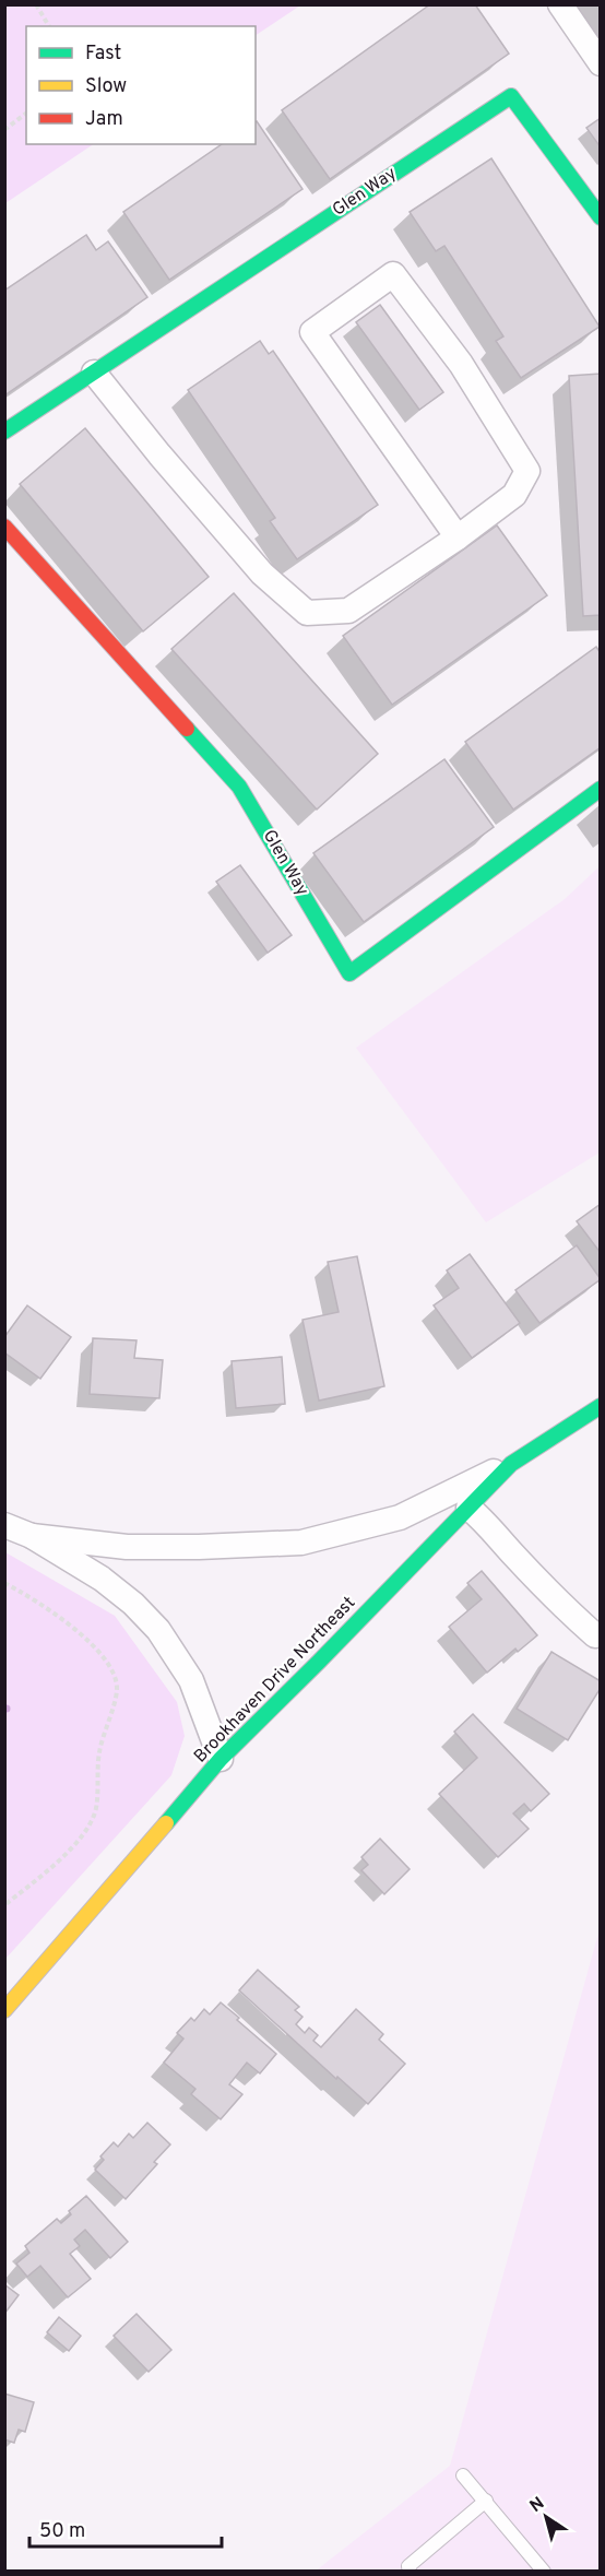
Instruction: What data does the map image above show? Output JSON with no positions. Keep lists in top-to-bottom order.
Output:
{
  "streets": {
    "street": ["Glen Way", "Brookhaven Drive Northeast"]
  },
  "legend": ["Fast", "Slow", "Jam"],
  "scale_bar": "50 m",
  "north": "top left"
}
